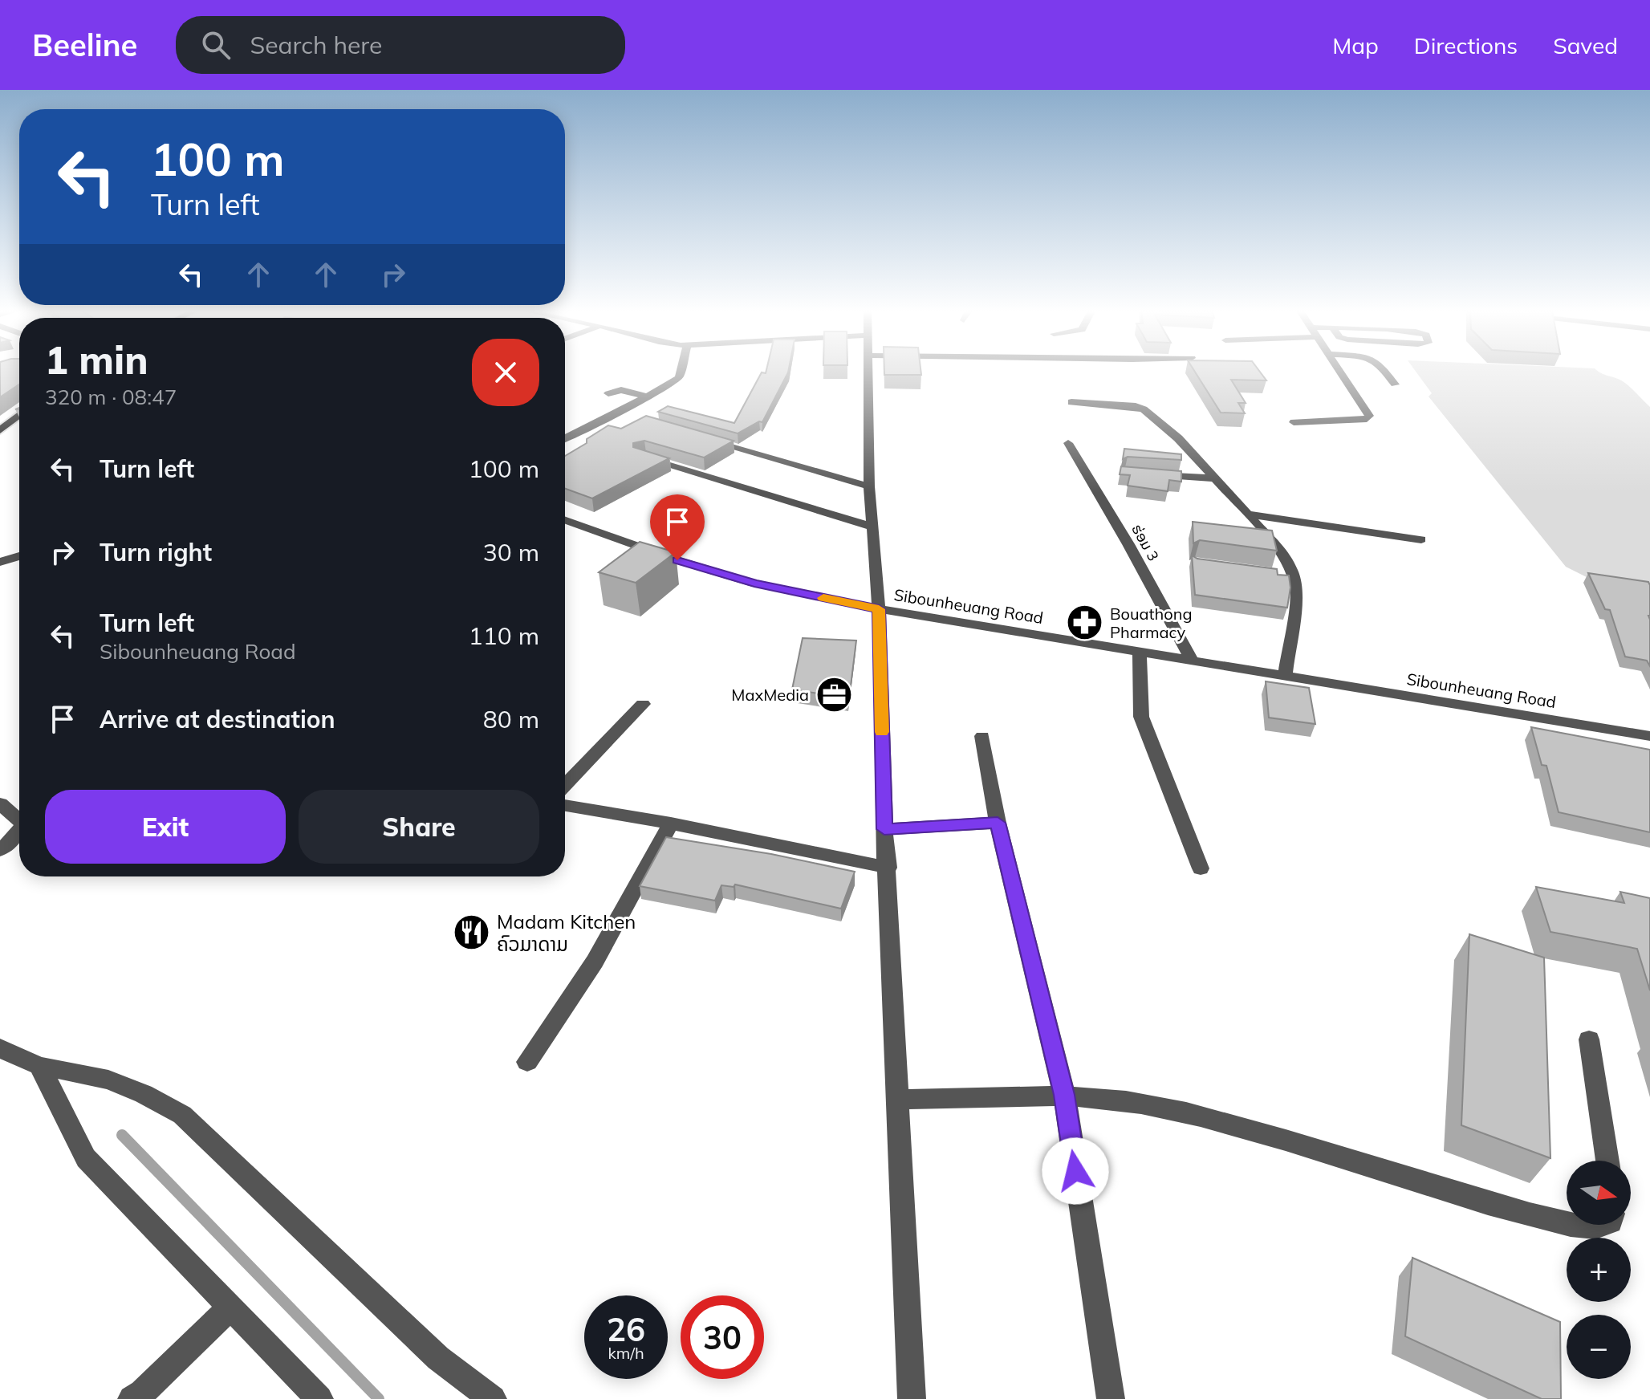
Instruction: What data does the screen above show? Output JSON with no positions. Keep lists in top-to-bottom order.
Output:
{
  "streets": {
    "street": ["ຮ່ອມ 3", "Sibounheuang Road"]
  },
  "crossings": [
    ["ຮ່ອມ 3", "Sibounheuang Road"]
  ],
  "places": {
    "pharmacy": ["Bouathong Pharmacy"],
    "office": ["MaxMedia"],
    "restaurant": ["Madam Kitchen ຄົວມາດາມ"]
  },
  "north": "right",
  "page": {
    "header": "Beeline",
    "search": "Search here",
    "nav": ["Map", "Directions", "Saved"],
    "turn": ["100 m", "Turn left"],
    "heading": ["1 min", "320 m · 08:47"],
    "list": [
      {
        "name": "Turn left",
        "value": "100 m"
      },
      {
        "name": "Turn right",
        "value": "30 m"
      },
      {
        "name": "Turn left",
        "note": "Sibounheuang Road",
        "value": "110 m"
      },
      {
        "name": "Arrive at destination",
        "value": "80 m"
      }
    ],
    "buttons": ["Exit", "Share"],
    "map_buttons": ["+", "−"],
    "speed": "26 km/h",
    "limit": "30"
  }
}
